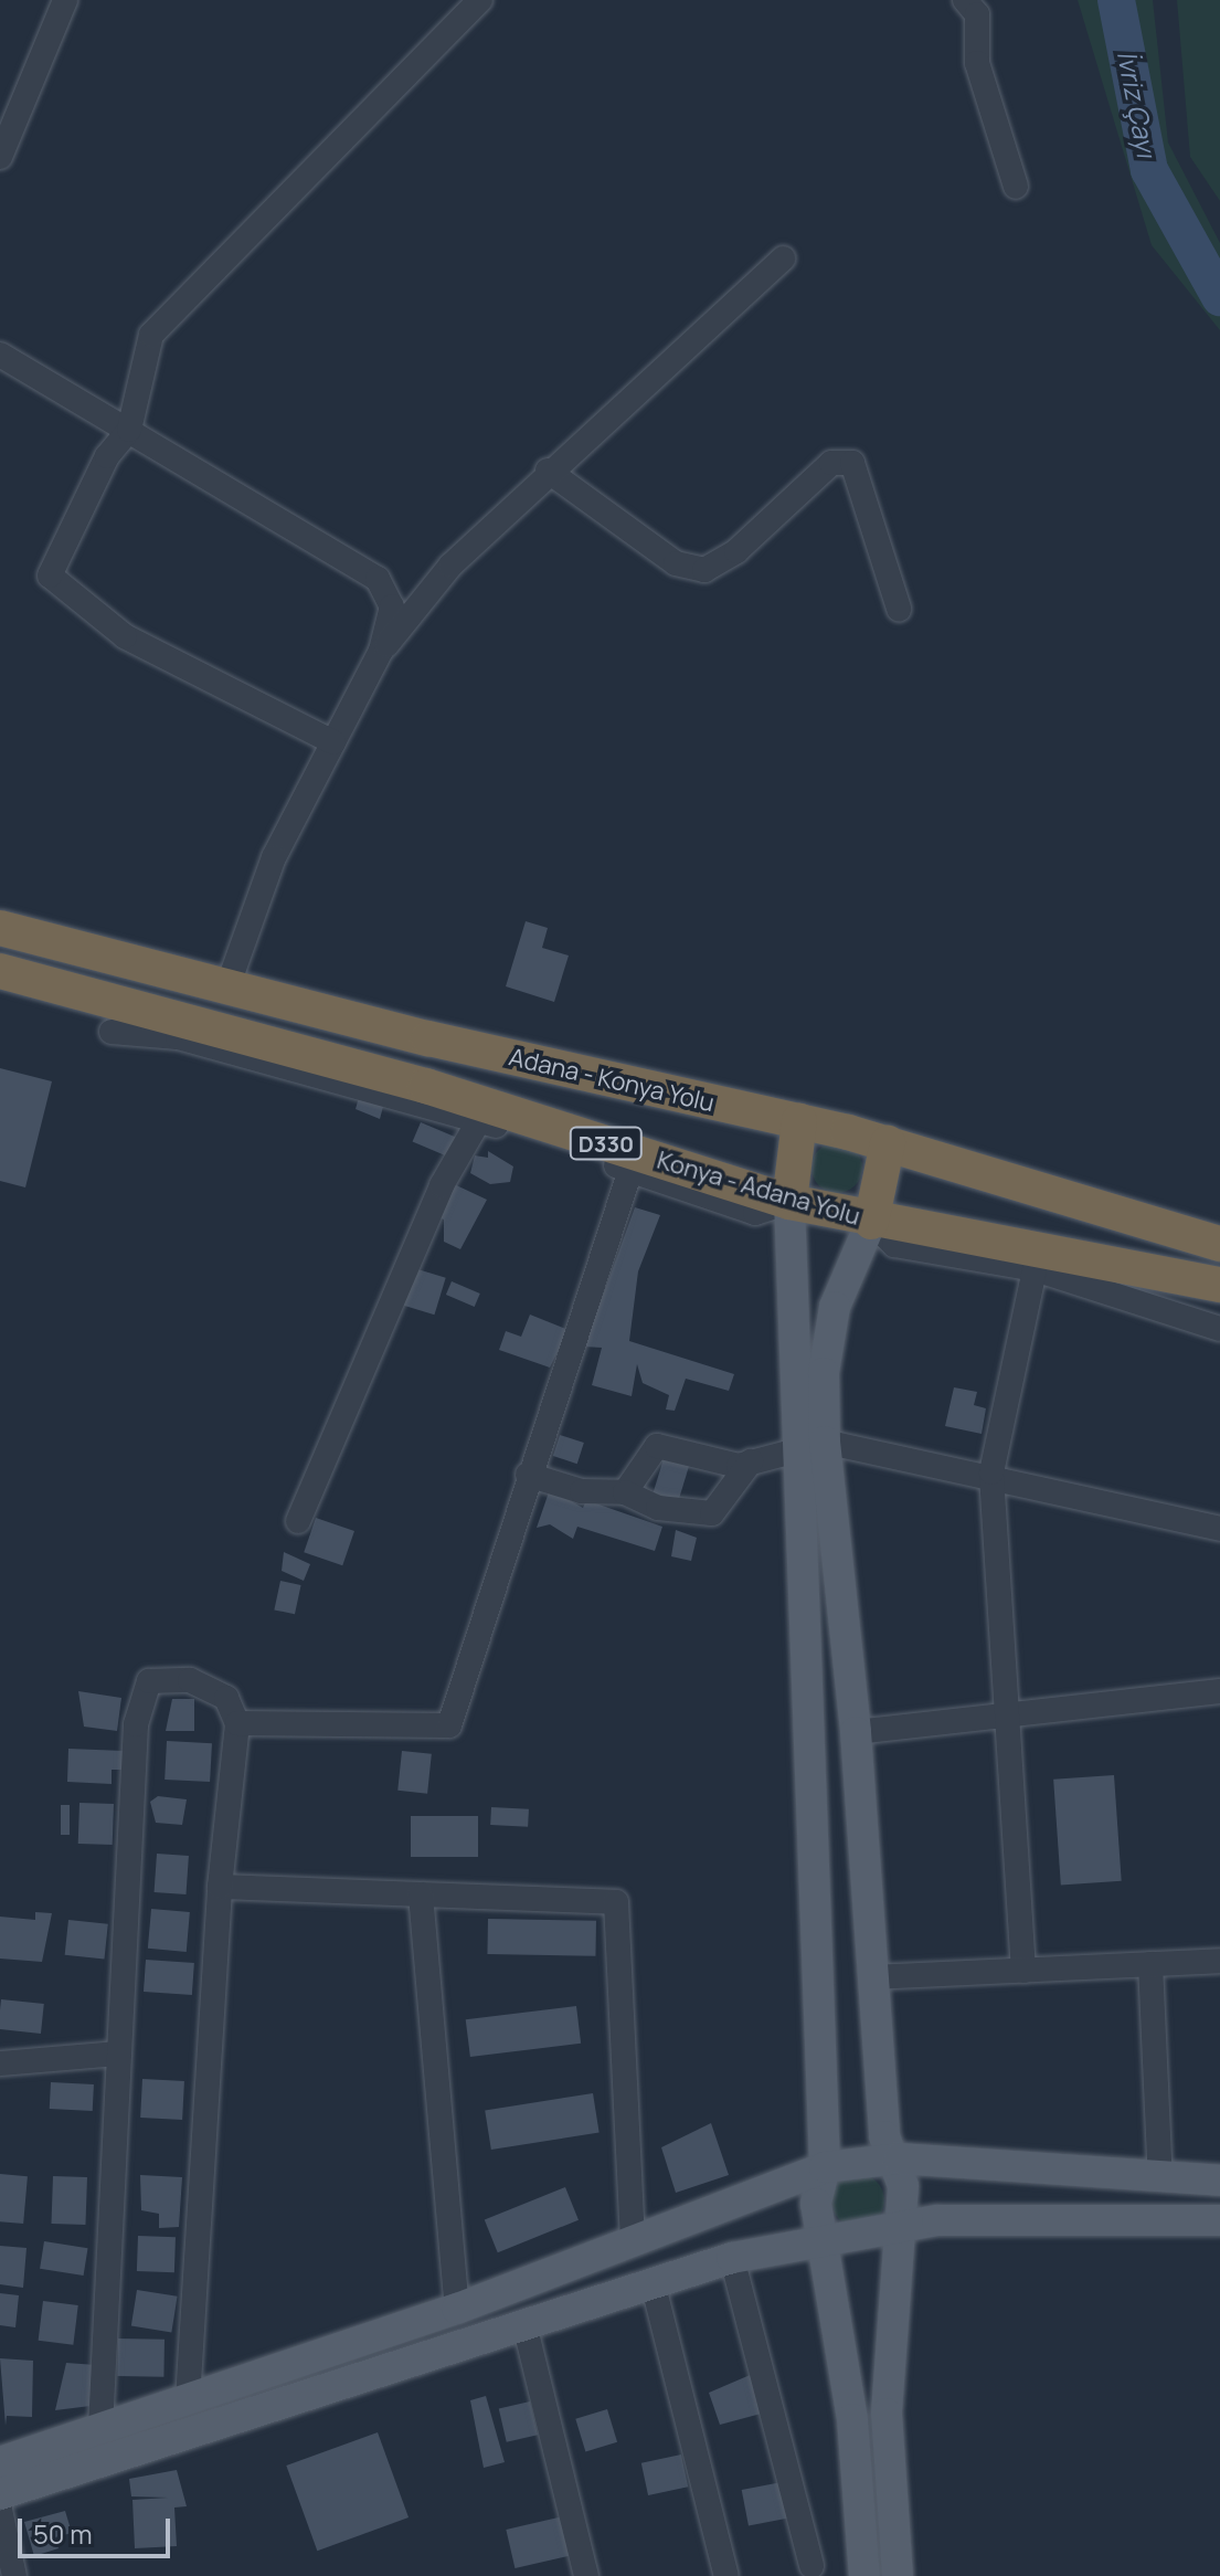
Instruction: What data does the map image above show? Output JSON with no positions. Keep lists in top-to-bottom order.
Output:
{
  "streets": {
    "highway": ["Adana - Konya Yolu", "D330", "Konya - Adana Yolu"]
  },
  "water": ["İvriz Çayı"],
  "scale_bar": "50 m"
}
